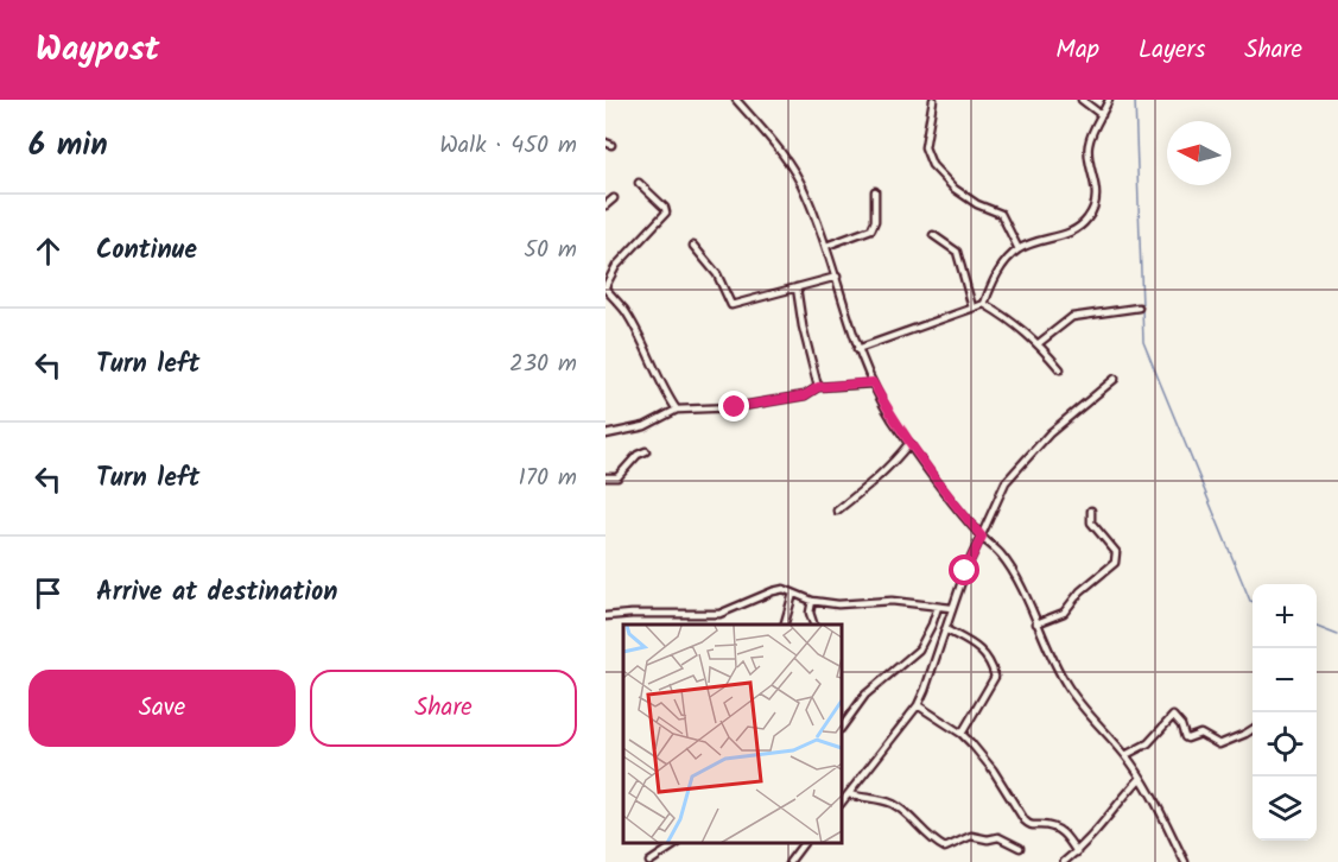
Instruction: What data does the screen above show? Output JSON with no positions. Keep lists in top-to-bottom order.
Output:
{
  "north": "left",
  "page": {
    "header": "Waypost",
    "nav": ["Map", "Layers", "Share"],
    "heading": ["6 min", "Walk · 450 m"],
    "list": [
      ["Continue", "50 m"],
      ["Turn left", "230 m"],
      ["Turn left", "170 m"],
      "Arrive at destination"
    ],
    "map_buttons": ["+", "−"],
    "buttons": ["Save", "Share"]
  }
}
